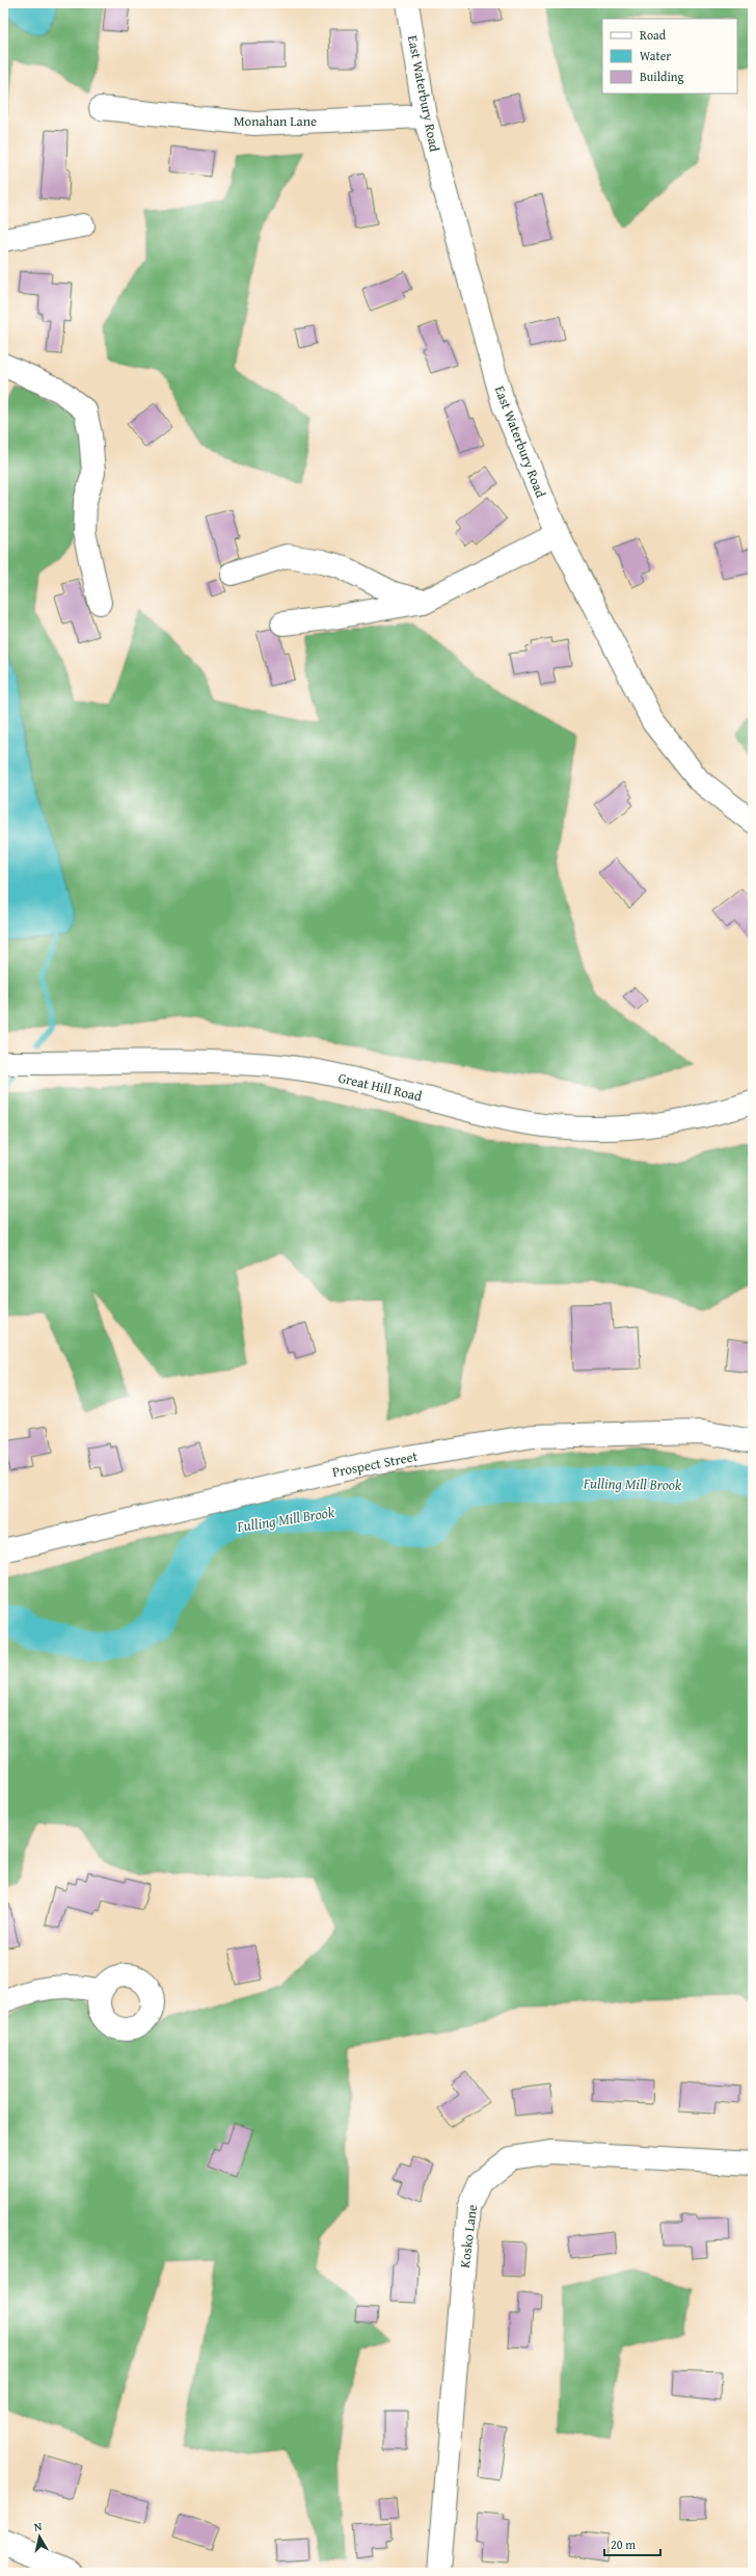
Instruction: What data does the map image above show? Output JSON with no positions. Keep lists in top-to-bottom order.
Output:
{
  "streets": {
    "street": [
      "East Waterbury Road",
      "Monahan Lane",
      "Great Hill Road",
      "Prospect Street",
      "Kosko Lane"
    ]
  },
  "crossings": [
    ["East Waterbury Road", "Monahan Lane"]
  ],
  "water": ["Fulling Mill Brook"],
  "legend": ["Road", "Water", "Building"],
  "scale_bar": "20 m",
  "north": "top"
}
